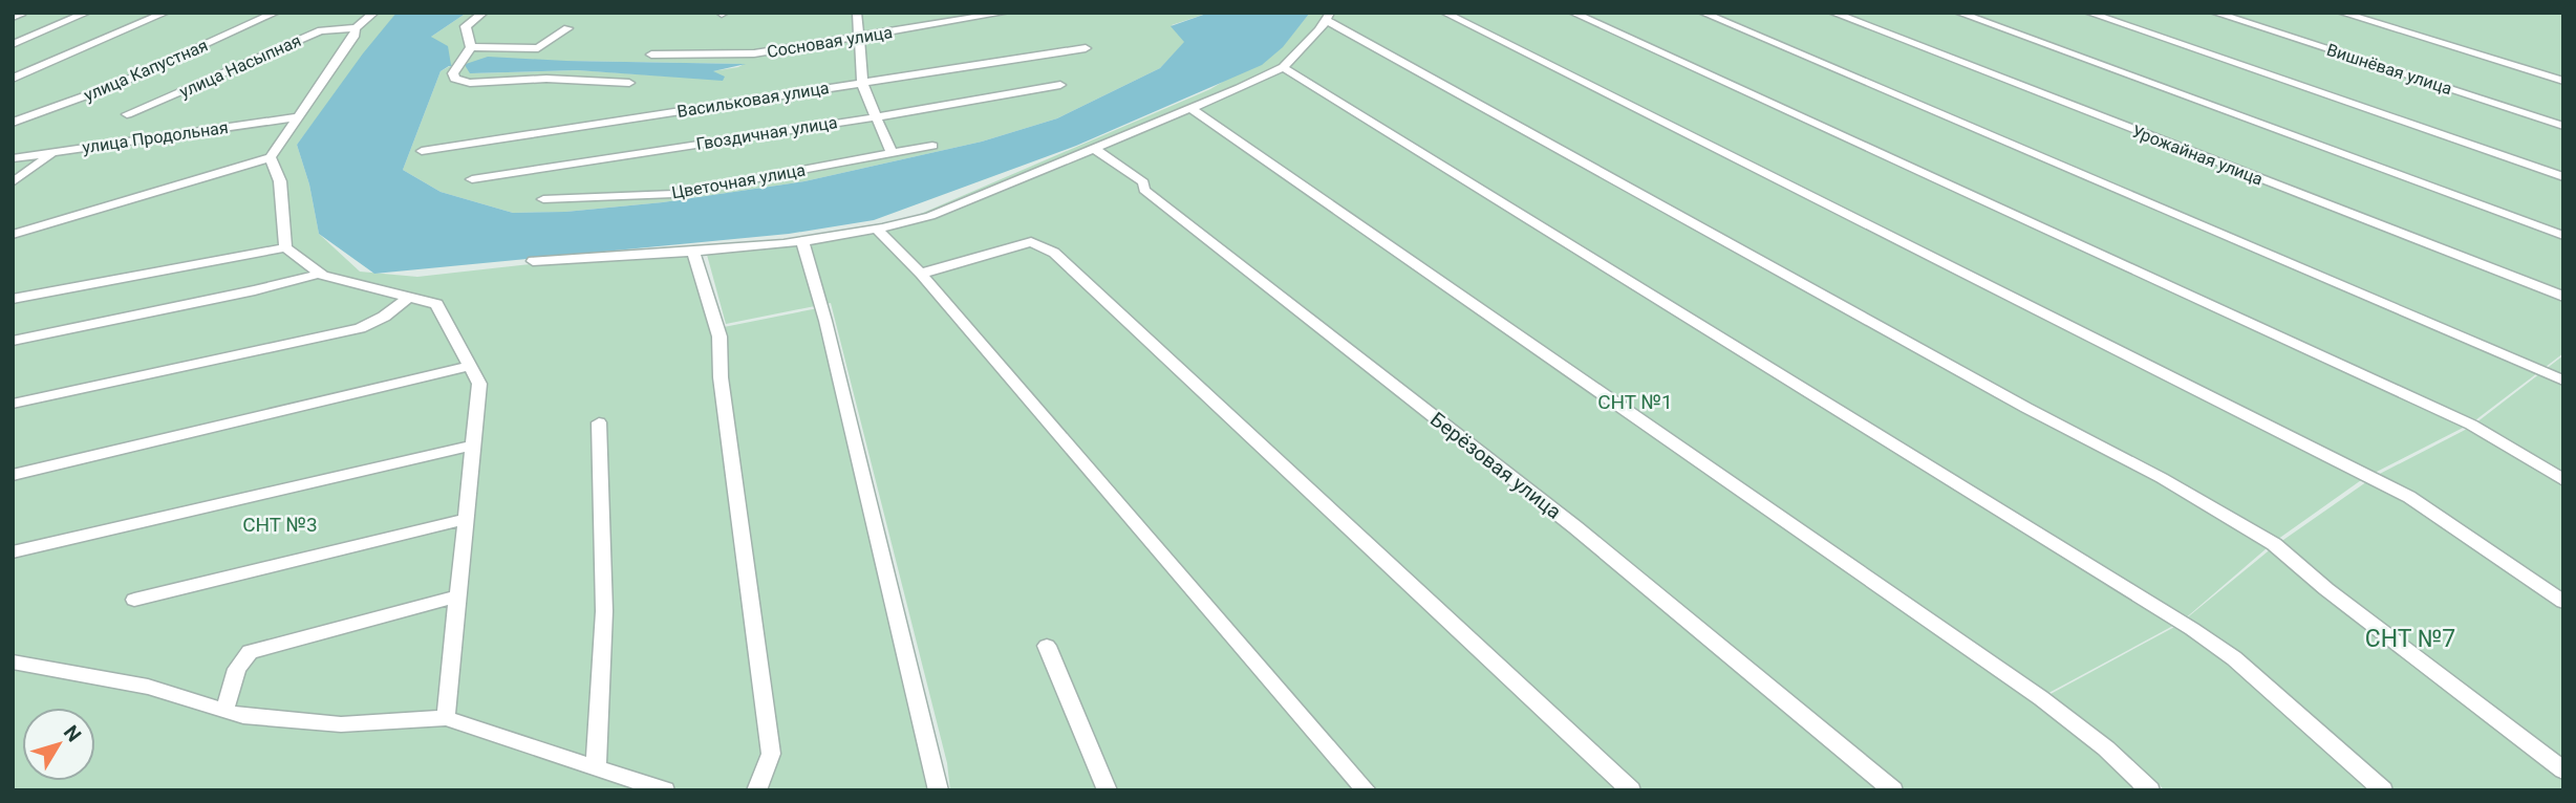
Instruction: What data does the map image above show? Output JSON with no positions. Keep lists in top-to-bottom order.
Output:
{
  "streets": {
    "street": [
      "Сосновая улица",
      "улица Насыпная",
      "Вишнёвая улица",
      "улица Капустная",
      "Васильковая улица",
      "Гвоздичная улица",
      "улица Продольная",
      "Урожайная улица",
      "Цветочная улица",
      "Берёзовая улица"
    ]
  },
  "parks": ["СНТ №1", "СНТ №3", "СНТ №7"],
  "north": "top right"
}
